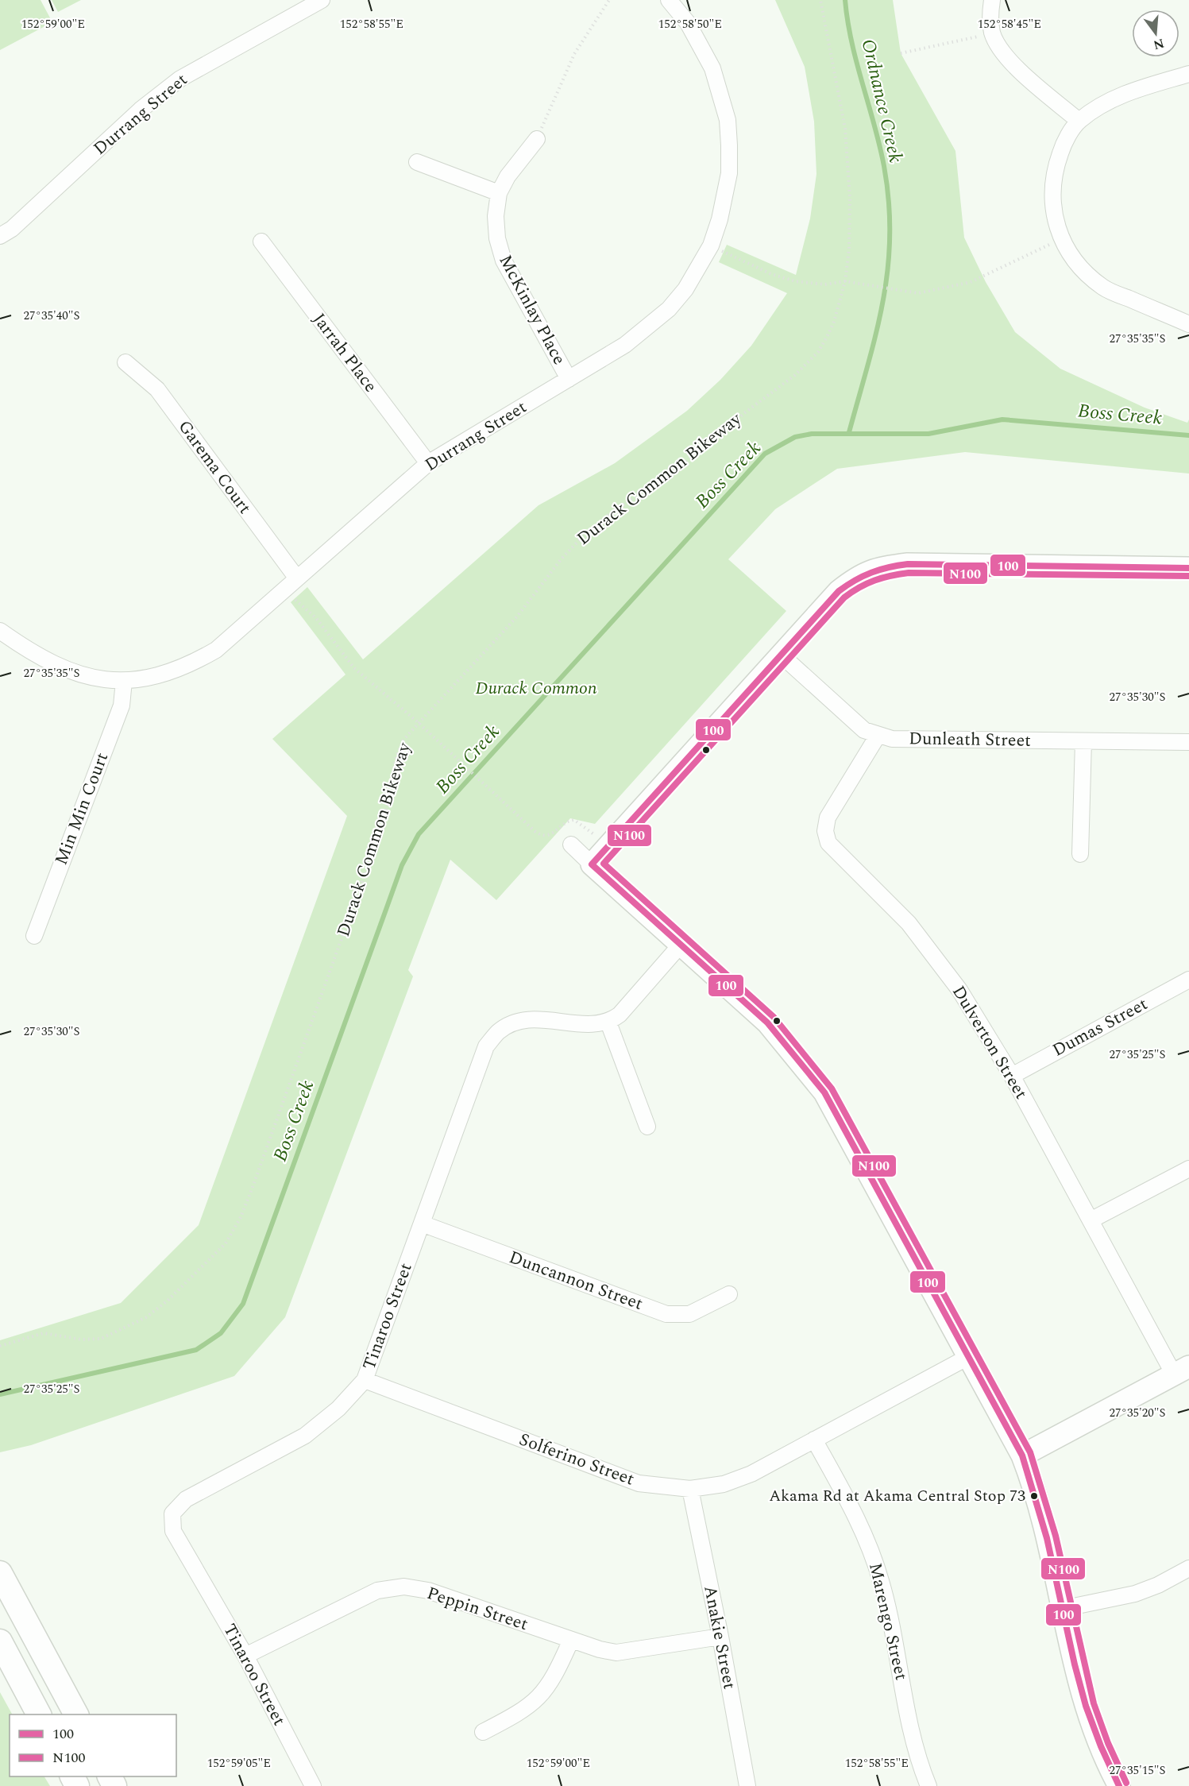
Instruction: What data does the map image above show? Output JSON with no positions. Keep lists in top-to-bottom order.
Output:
{
  "streets": {
    "street": [
      "Durrang Street",
      "McKinlay Place",
      "Jarrah Place",
      "Garema Court",
      "Dunleath Street",
      "Min Min Court",
      "Dumas Street",
      "Dulverton Street",
      "Duncannon Street",
      "Tinaroo Street",
      "Solferino Street",
      "Peppin Street",
      "Marengo Street",
      "Anakie Street"
    ],
    "path": ["Durack Common Bikeway"]
  },
  "crossings": [
    ["Durrang Street", "McKinlay Place"],
    ["Durrang Street", "Jarrah Place"],
    ["Durrang Street", "Garema Court"],
    ["Durrang Street", "Min Min Court"],
    ["Dunleath Street", "Dulverton Street"],
    ["Dumas Street", "Dulverton Street"],
    ["Duncannon Street", "Tinaroo Street"],
    ["Tinaroo Street", "Solferino Street"],
    ["Tinaroo Street", "Peppin Street"],
    ["Solferino Street", "Marengo Street"],
    ["Solferino Street", "Anakie Street"],
    ["Peppin Street", "Anakie Street"]
  ],
  "water": ["Ordnance Creek", "Boss Creek"],
  "parks": ["Durack Common"],
  "places": ["Akama Rd at Akama Central Stop 73"],
  "lines": ["transit line 100", "transit line N100"],
  "legend": ["100", "N100"],
  "north": "bottom",
  "coordinates": [
    "152°59'00\"E",
    "152°58'55\"E",
    "152°58'50\"E",
    "152°58'45\"E",
    "27°35'40\"S",
    "27°35'35\"S",
    "27°35'30\"S",
    "27°35'25\"S",
    "27°35'20\"S",
    "152°59'05\"E",
    "27°35'15\"S"
  ]
}
